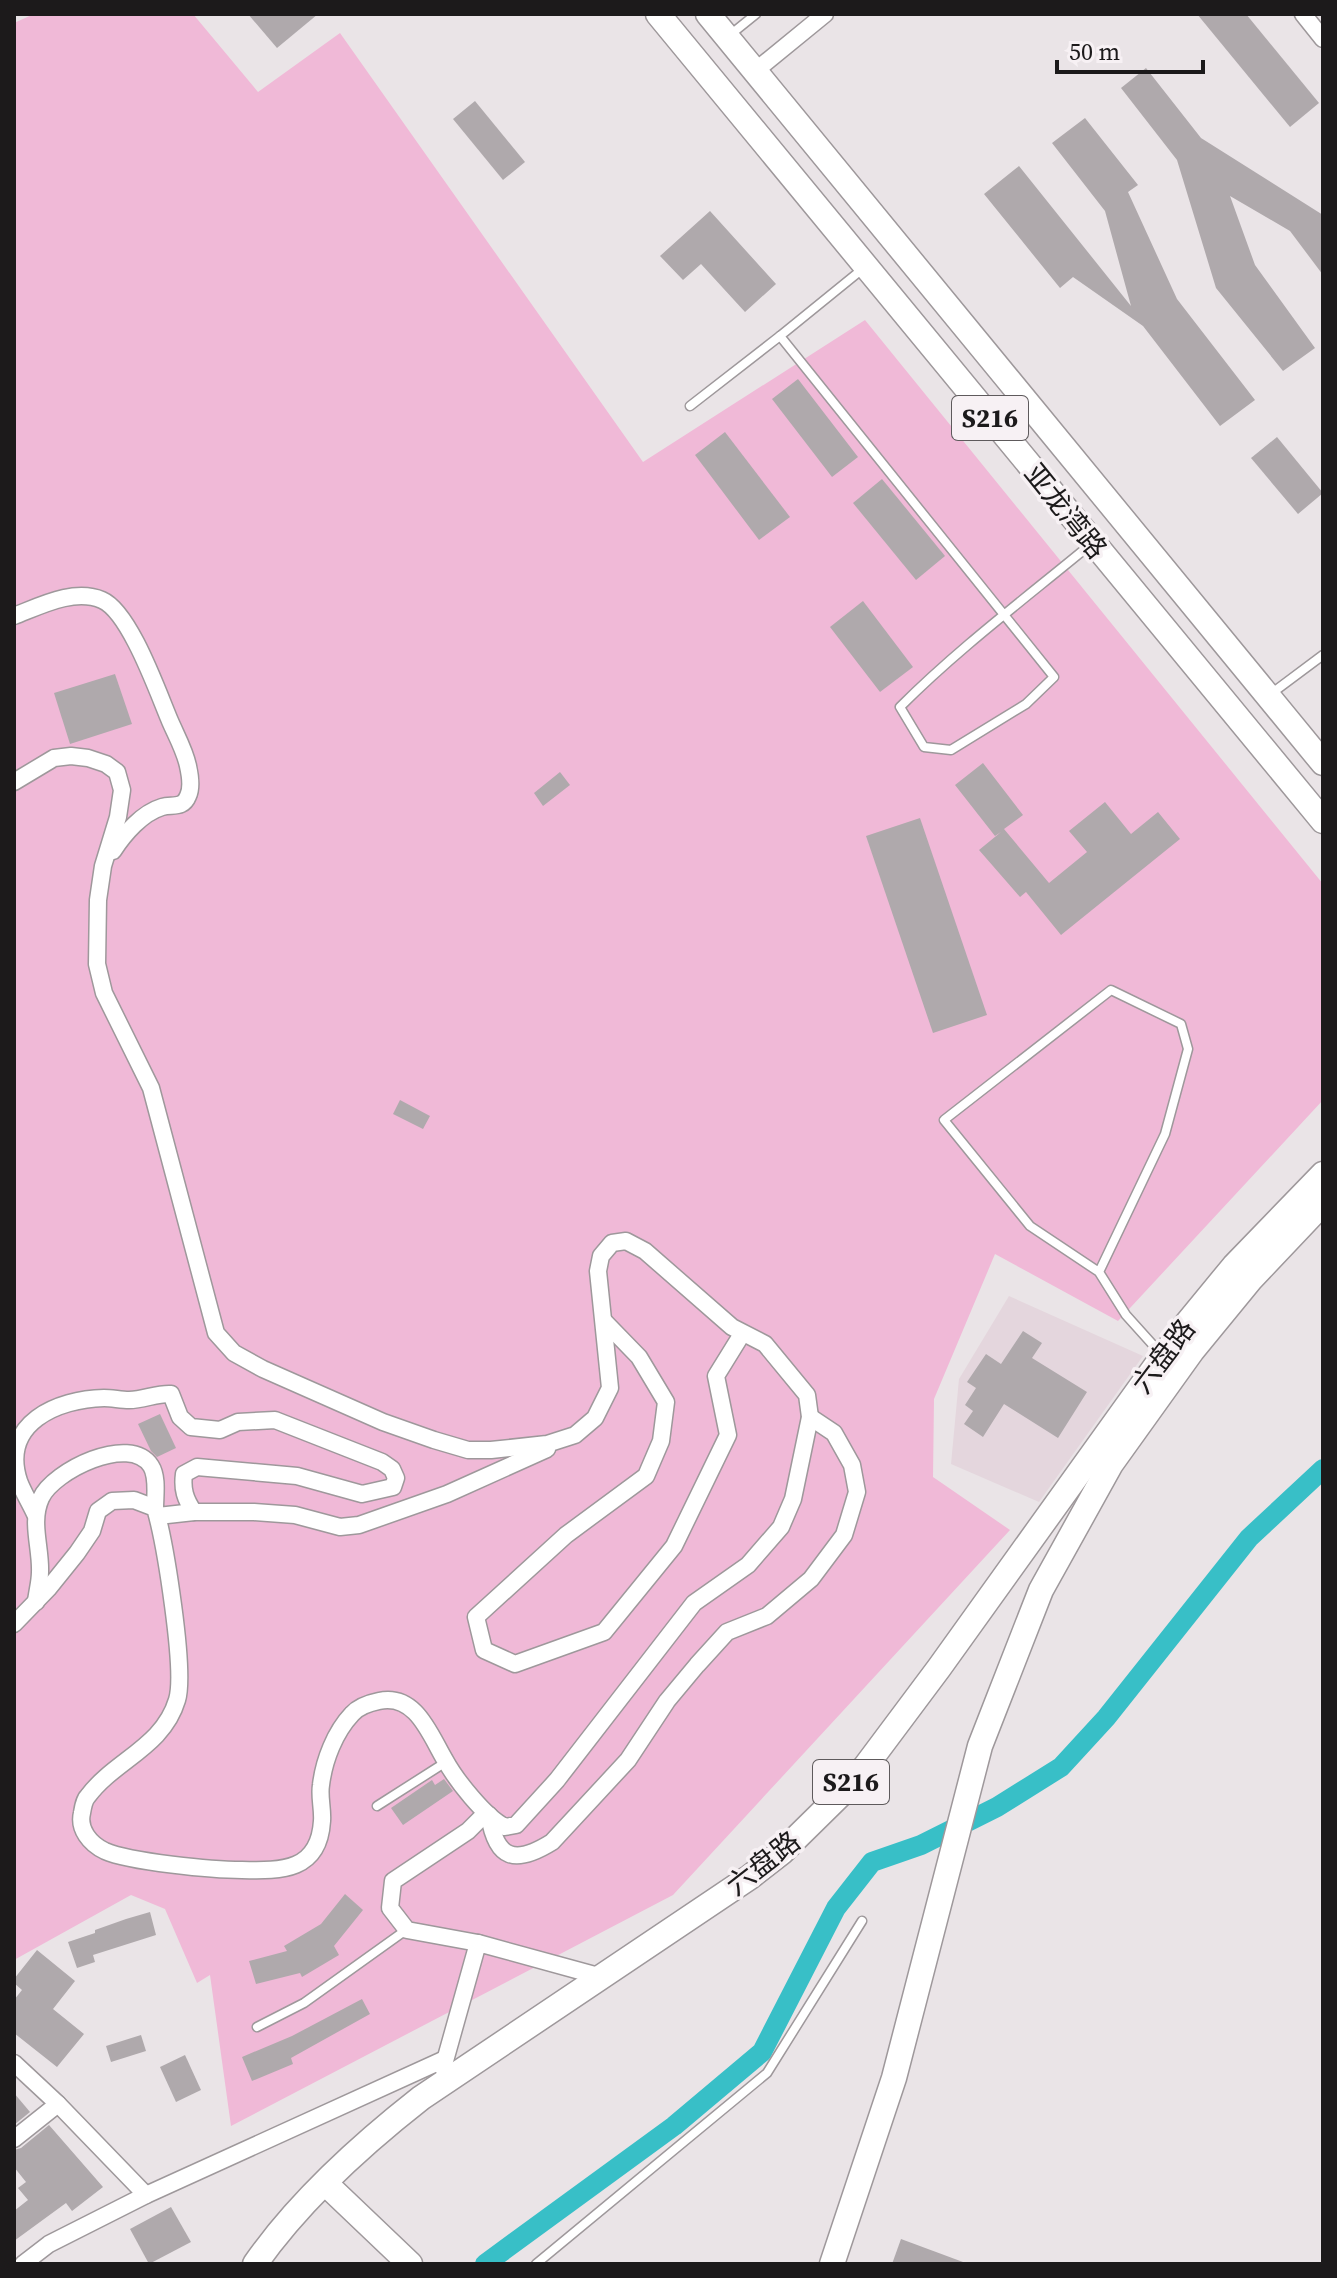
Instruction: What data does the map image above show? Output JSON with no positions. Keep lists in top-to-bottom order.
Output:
{
  "streets": {
    "main road": ["S216", "亚龙湾路", "六盘路"]
  },
  "scale_bar": "50 m"
}
